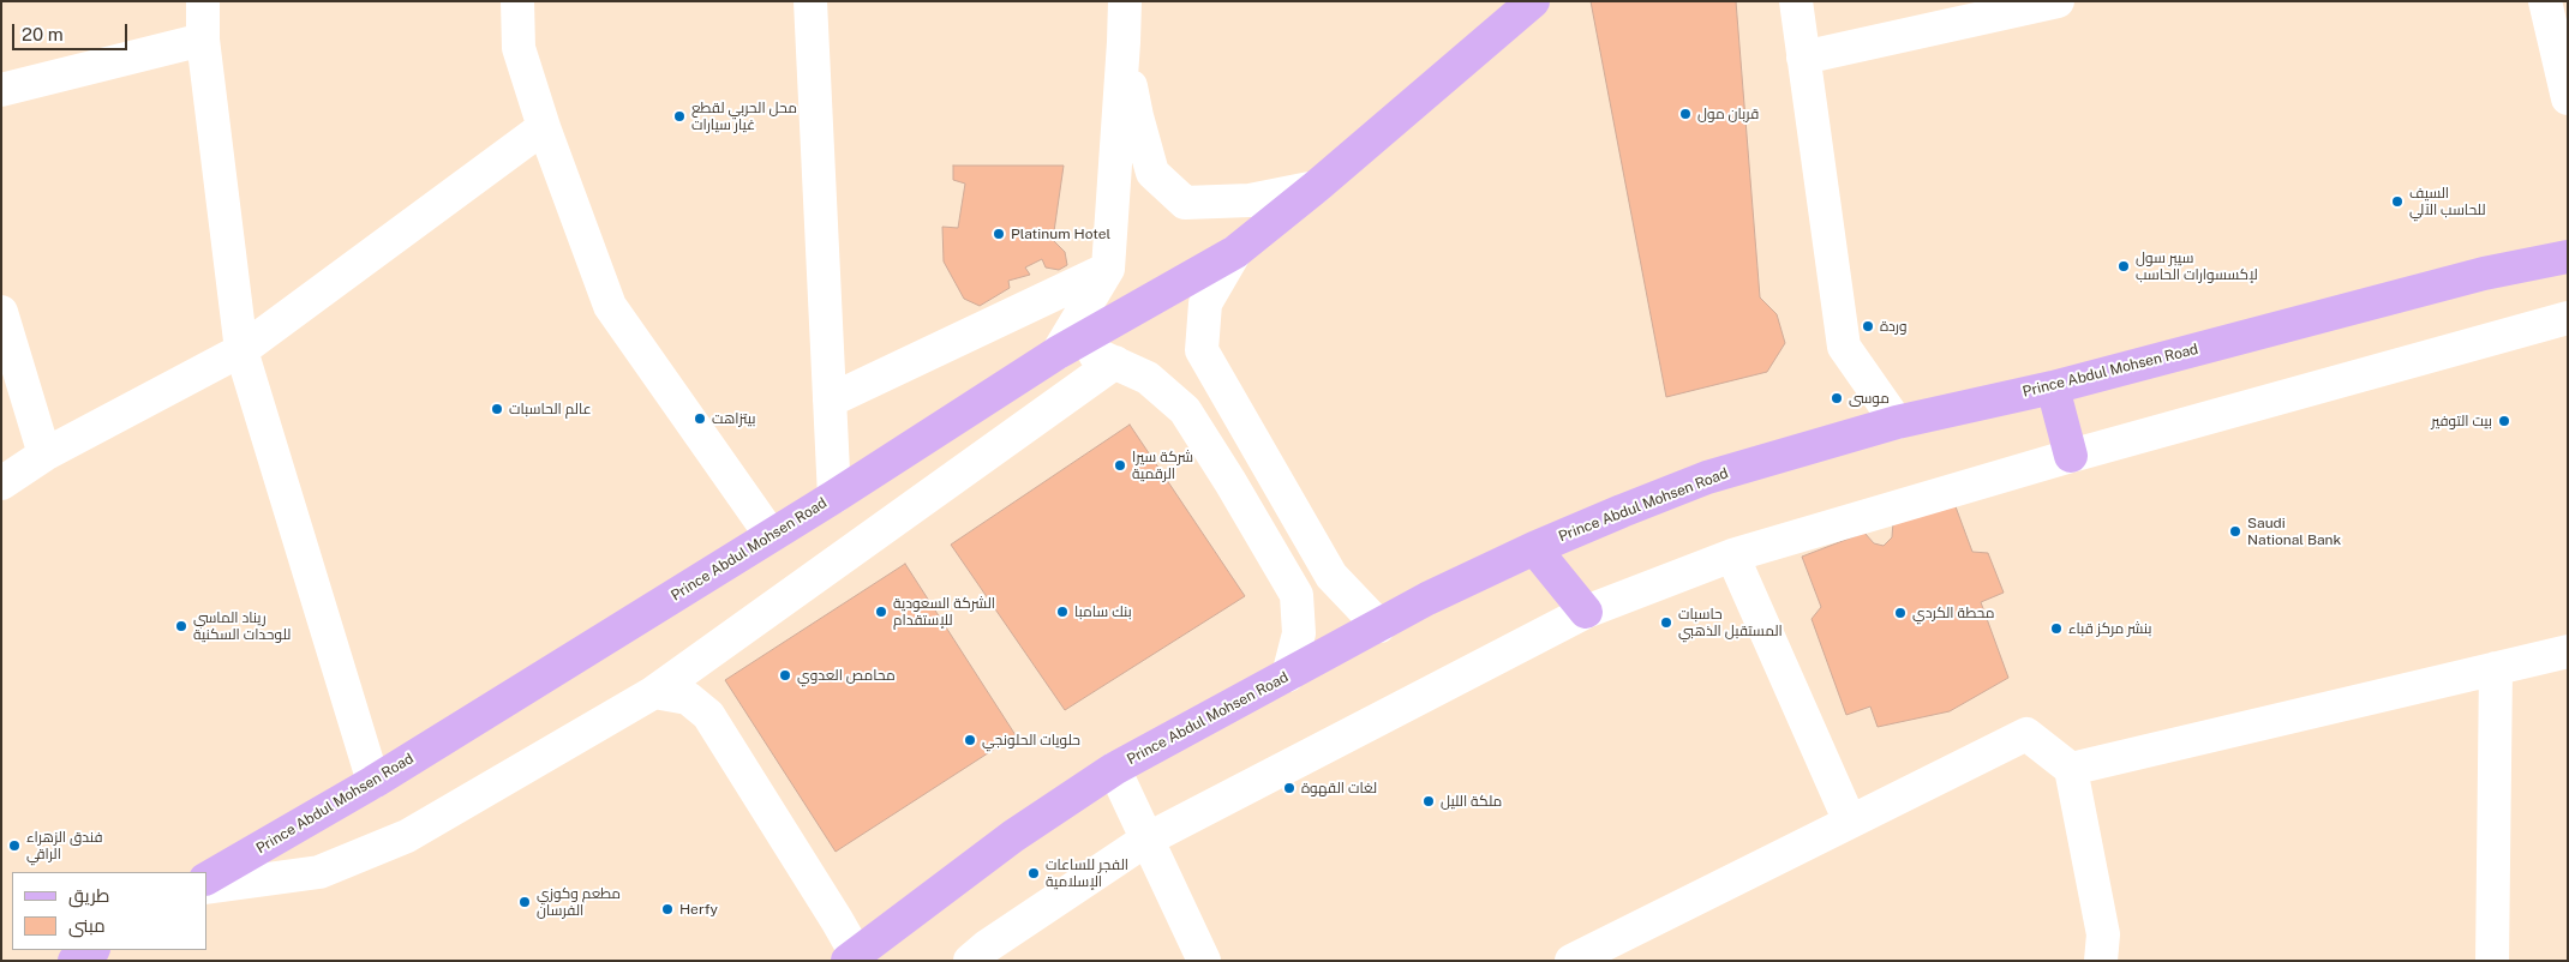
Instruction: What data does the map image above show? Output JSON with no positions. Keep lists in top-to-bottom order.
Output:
{
  "streets": {
    "main road": ["Prince Abdul Mohsen Road"]
  },
  "places": [
    "قربان مول",
    "محل الحربي لقطع غيار سيارات",
    "السيف للحاسب الآلي",
    "Platinum Hotel",
    "سيبر سول لإكسسوارات الحاسب",
    "وردة",
    "موسى",
    "عالم الحاسبات",
    "بيتزاهت",
    "بيت التوفير",
    "شركة سيرا الرقمية",
    "Saudi National Bank",
    "الشركة السعودية للإستقدام",
    "بنك سامبا",
    "محطة الكردي",
    "حاسبات المستقبل الذهبي",
    "ريناد الماسي للوحدات السكنية",
    "بنشر مركز قباء",
    "محامص العدوي",
    "حلويات الحلونجي",
    "لغات القهوة",
    "ملكة الليل",
    "فندق الزهراء الراقي",
    "الفجر للساعات الإسلامية",
    "مطعم وكوزي الفرسان",
    "Herfy"
  ],
  "legend": ["طريق", "مبنى"],
  "scale_bar": "20 m"
}
